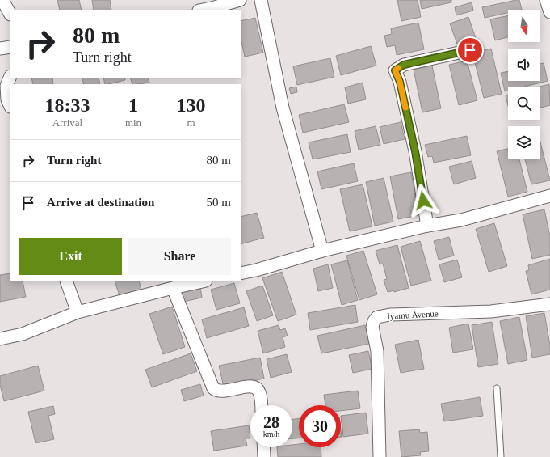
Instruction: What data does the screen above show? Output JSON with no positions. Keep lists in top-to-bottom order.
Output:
{
  "streets": {
    "street": ["Iyamu Avenue"]
  },
  "north": "bottom",
  "page": {
    "turn": ["80 m", "Turn right"],
    "eta": [
      "18:33",
      "Arrival",
      "1",
      "min",
      "130",
      "m"
    ],
    "list": [
      {
        "name": "Turn right",
        "value": "80 m"
      },
      {
        "name": "Arrive at destination",
        "value": "50 m"
      }
    ],
    "buttons": ["Exit", "Share"],
    "speed": "28 km/h",
    "limit": "30"
  }
}
